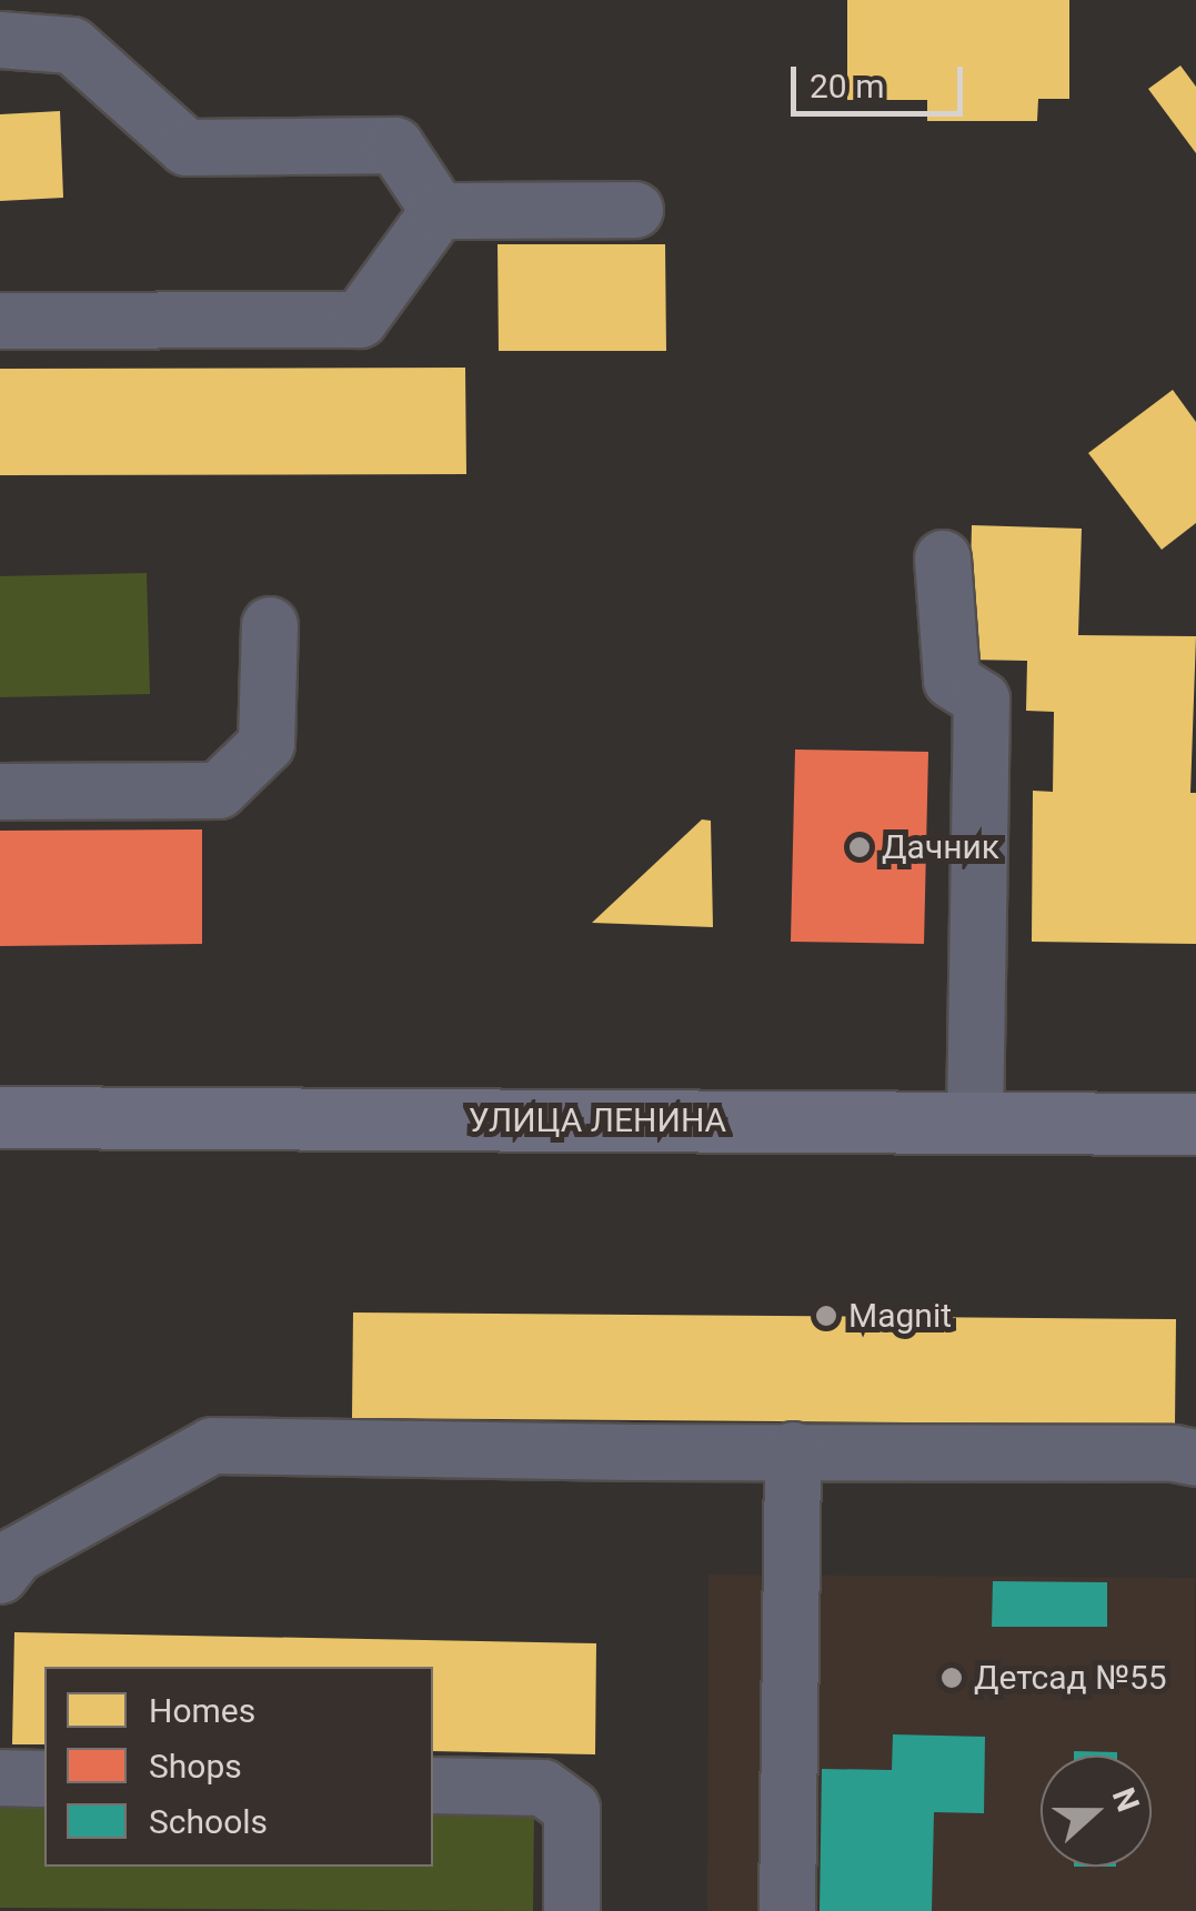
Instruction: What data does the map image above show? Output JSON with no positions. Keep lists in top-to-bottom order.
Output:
{
  "streets": {
    "main road": ["УЛИЦА ЛЕНИНА"]
  },
  "places": ["Дачник", "Magnit", "Детсад №55"],
  "legend": ["Homes", "Shops", "Schools"],
  "scale_bar": "20 m",
  "north": "right"
}
